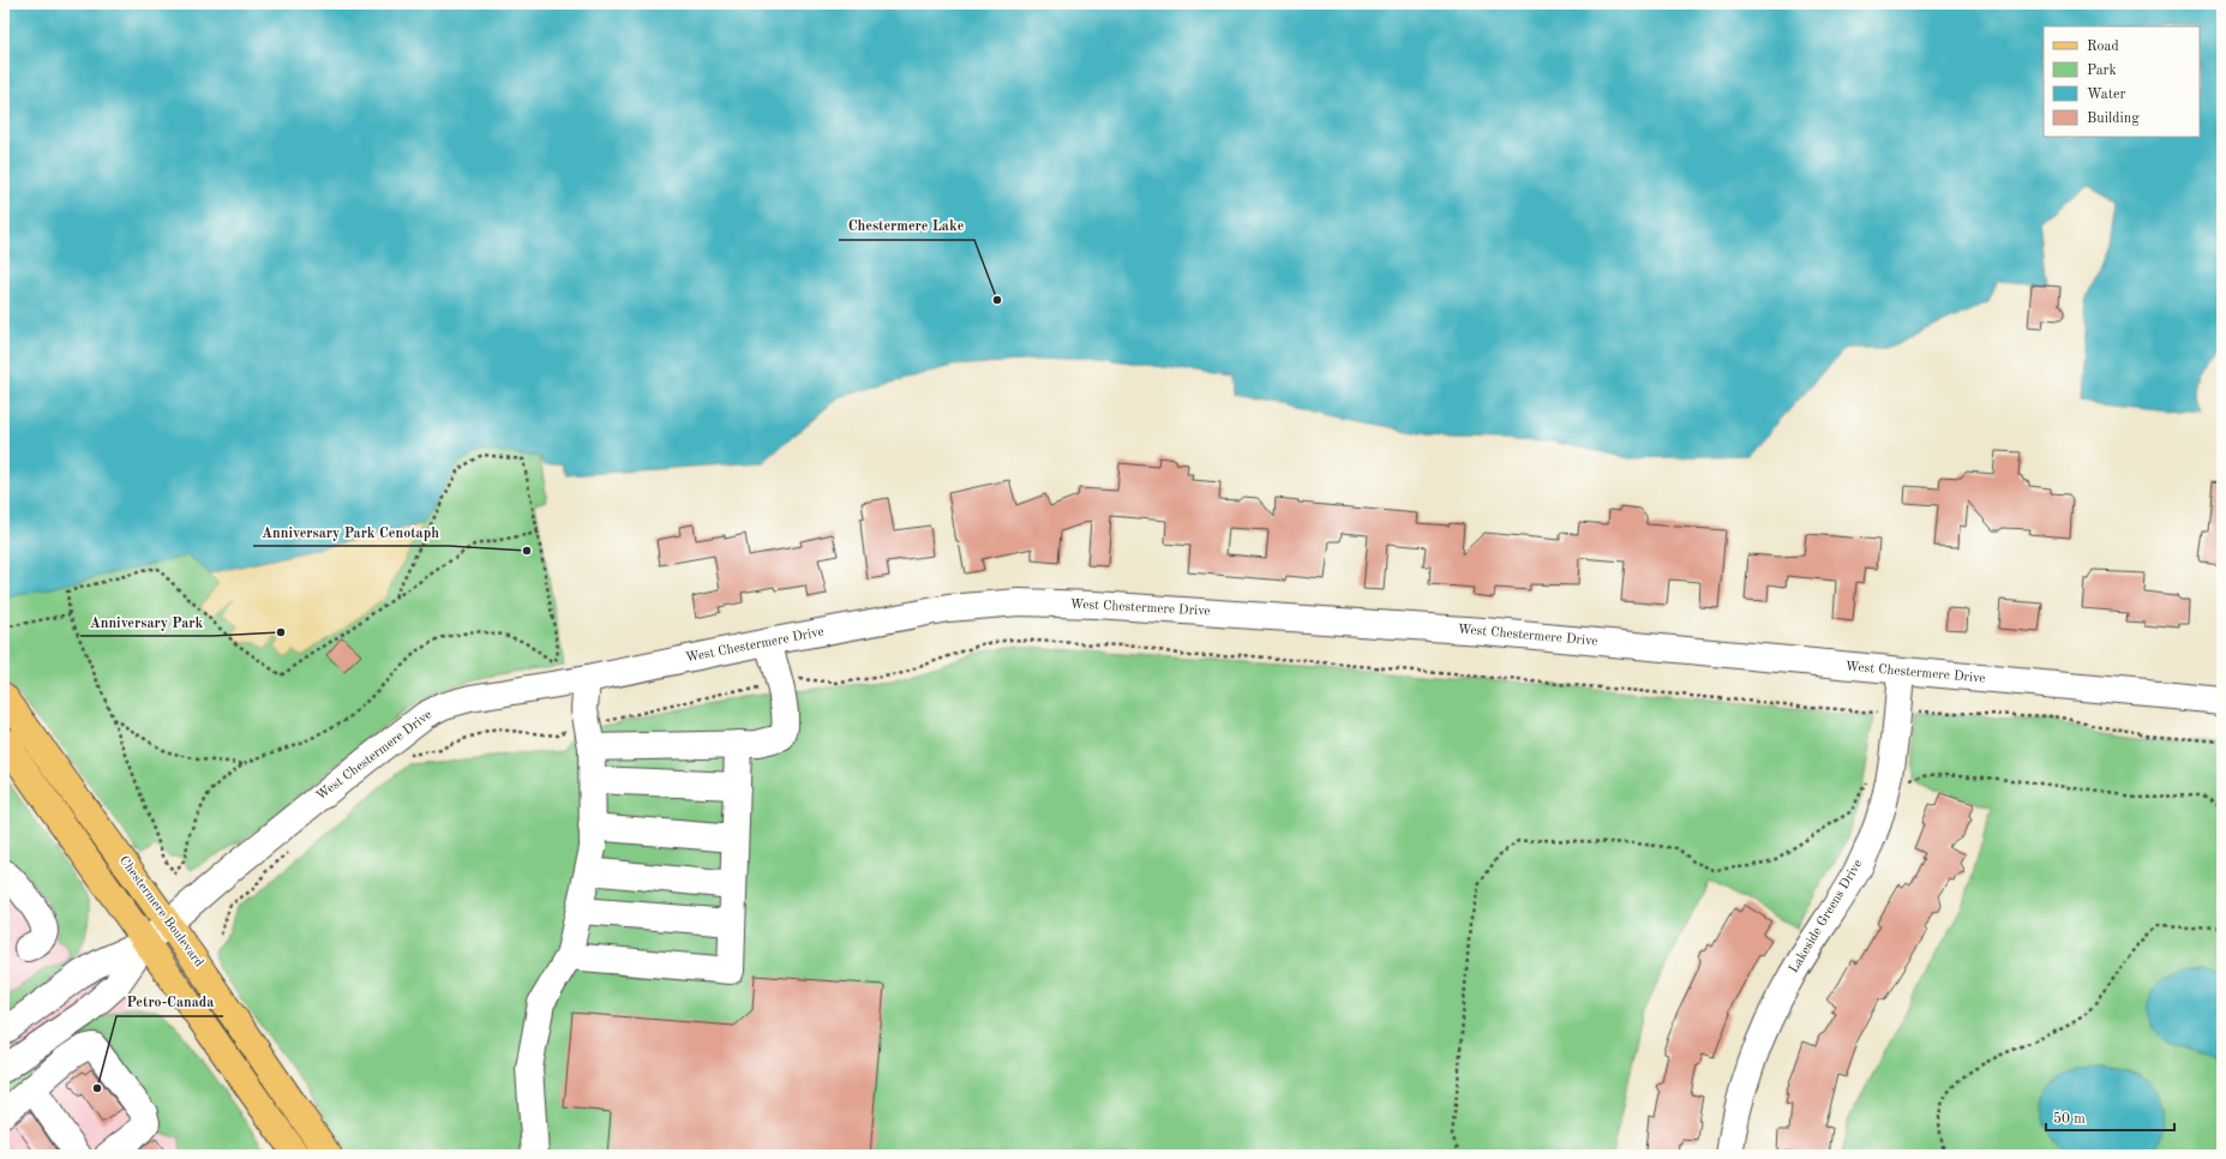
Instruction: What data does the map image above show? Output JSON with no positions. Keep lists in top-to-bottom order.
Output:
{
  "streets": {
    "main road": ["Chestermere Boulevard"],
    "street": ["West Chestermere Drive", "Lakeside Greens Drive"]
  },
  "crossings": [
    ["West Chestermere Drive", "Chestermere Boulevard"],
    ["West Chestermere Drive", "Lakeside Greens Drive"]
  ],
  "places": [
    "Chestermere Lake",
    "Anniversary Park Cenotaph",
    "Anniversary Park",
    "Petro-Canada"
  ],
  "legend": [
    "Road",
    "Park",
    "Water",
    "Building"
  ],
  "scale_bar": "50 m"
}
